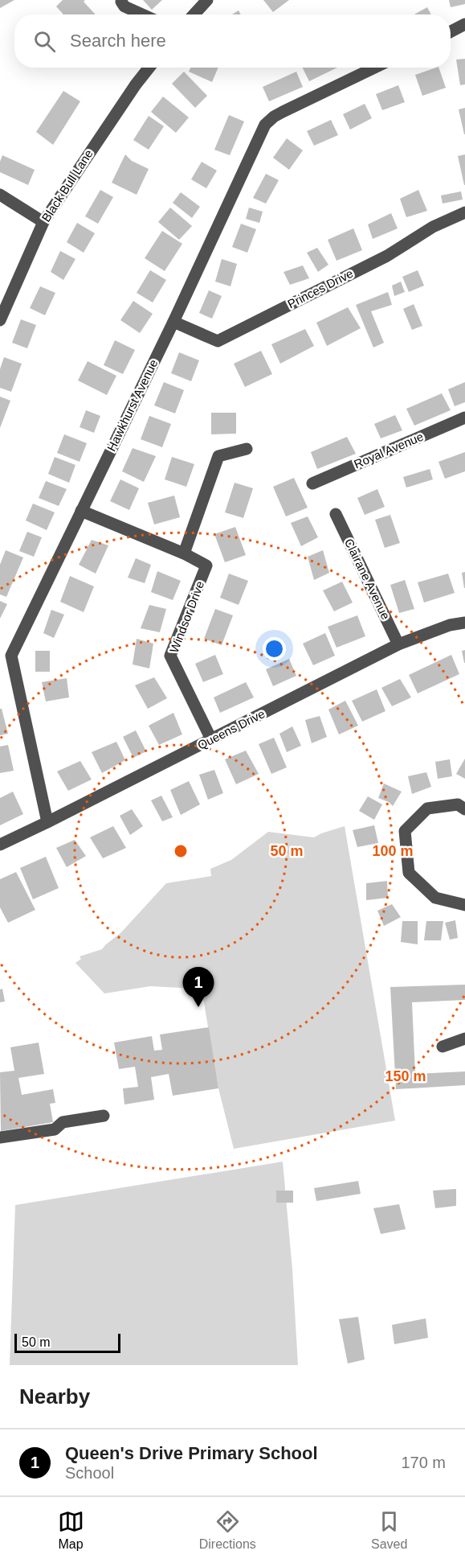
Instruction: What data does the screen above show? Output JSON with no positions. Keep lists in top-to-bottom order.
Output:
{
  "streets": {
    "street": [
      "Black Bull Lane",
      "Princes Drive",
      "Hawkhurst Avenue",
      "Royal Avenue",
      "Clairane Avenue",
      "Windsor Drive",
      "Queens Drive"
    ]
  },
  "crossings": [
    ["Princes Drive", "Hawkhurst Avenue"],
    ["Hawkhurst Avenue", "Windsor Drive"],
    ["Hawkhurst Avenue", "Queens Drive"],
    ["Clairane Avenue", "Queens Drive"],
    ["Windsor Drive", "Queens Drive"]
  ],
  "scale_bar": "50 m",
  "page": {
    "search": "Search here",
    "pins": "1",
    "scale": "50 m",
    "heading": "Nearby",
    "list": [
      {
        "mark": "1",
        "name": "Queen's Drive Primary School",
        "note": "School",
        "value": "170 m"
      }
    ],
    "nav": ["Map", "Directions", "Saved"]
  },
  "rings": ["50 m", "100 m", "150 m"]
}
